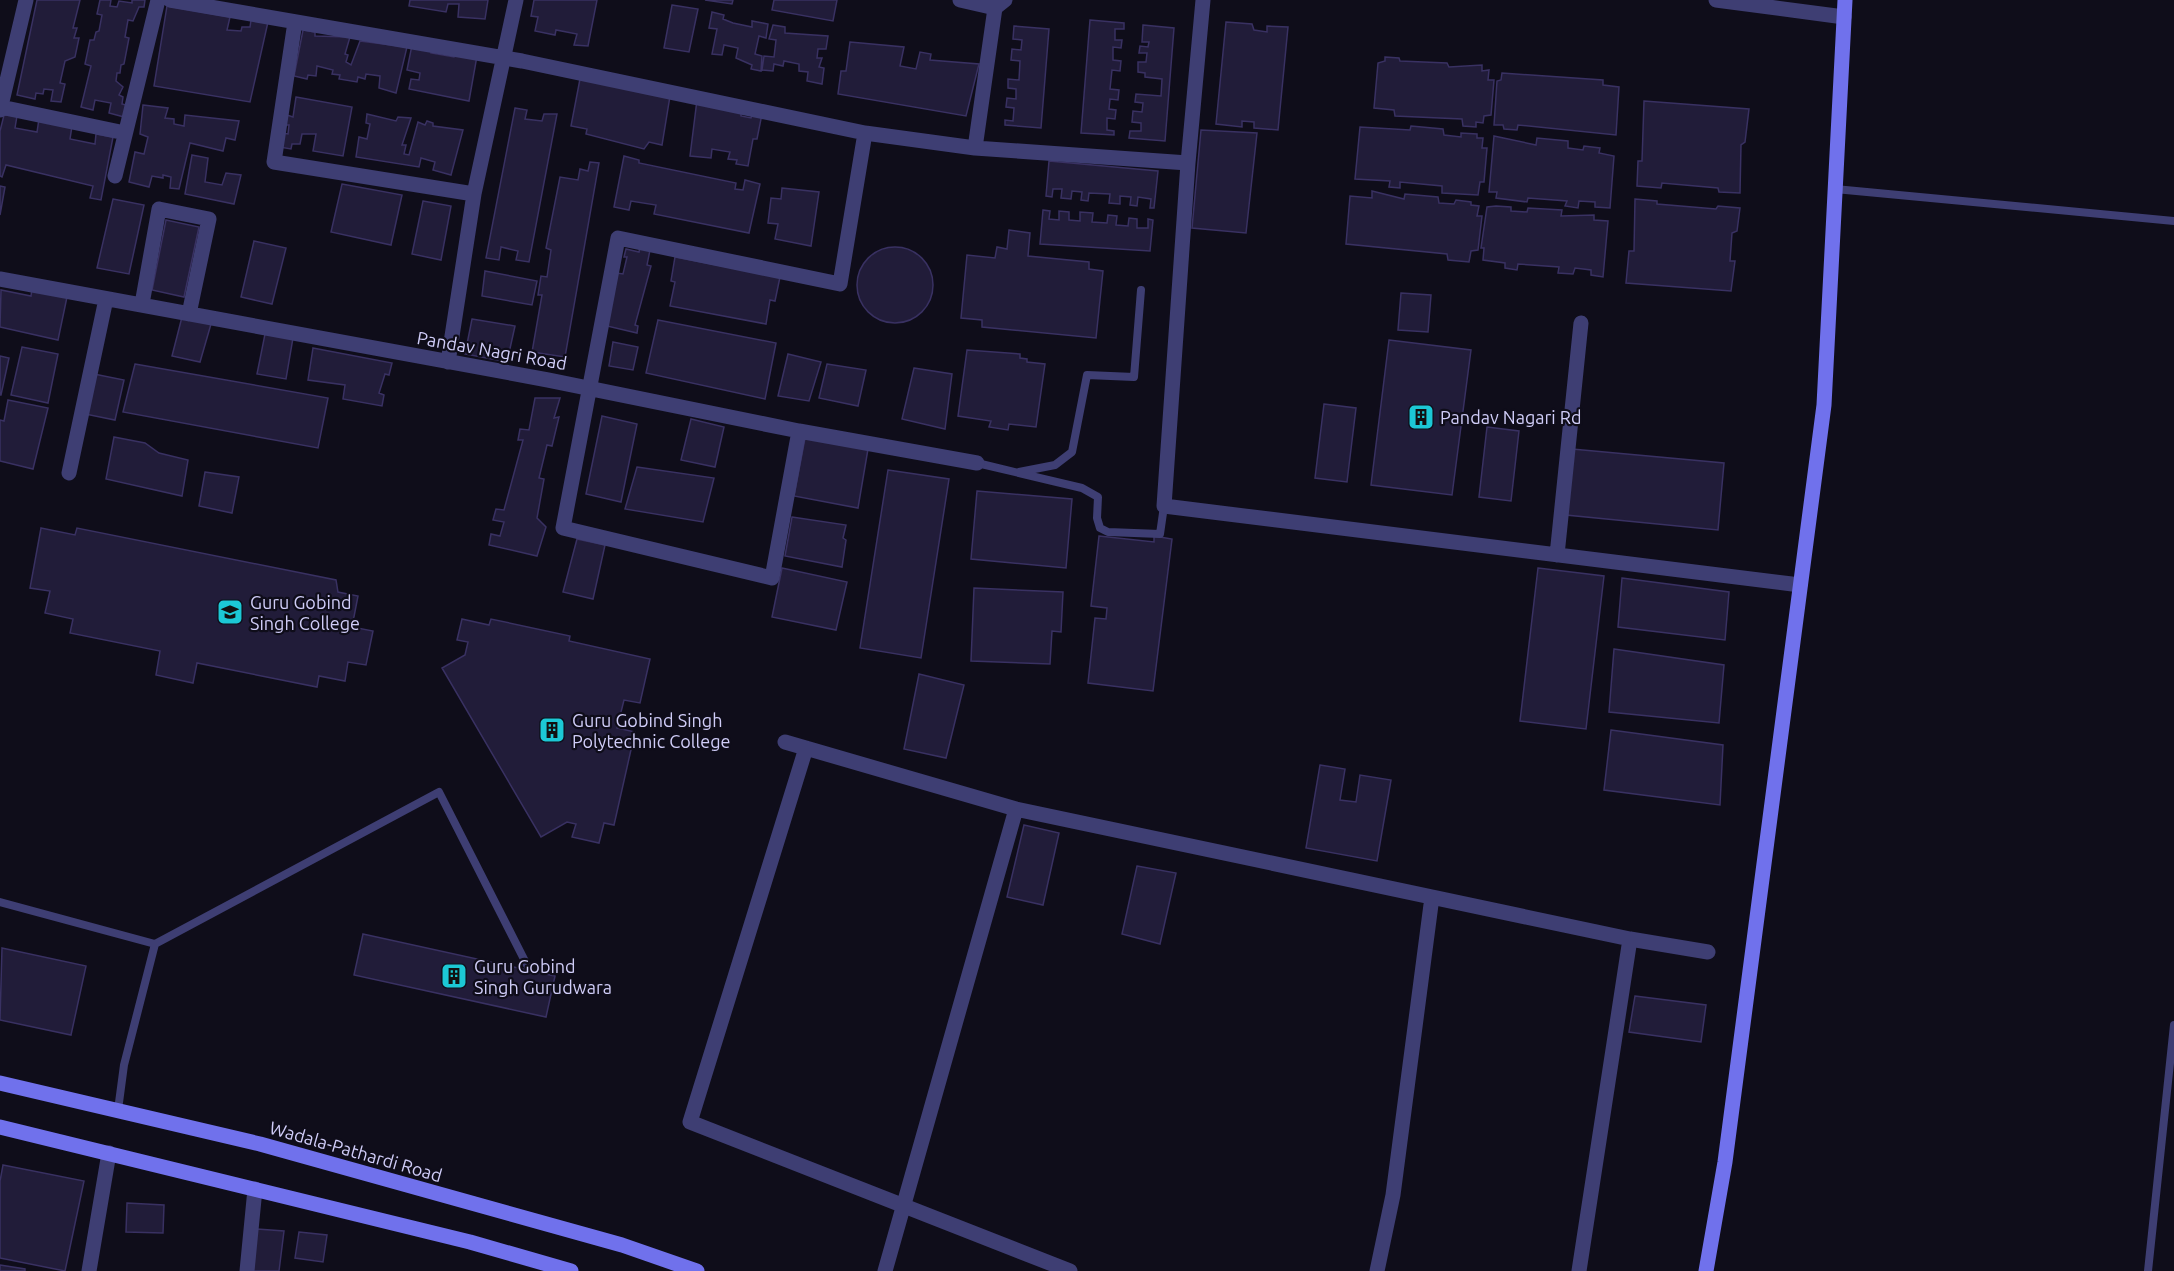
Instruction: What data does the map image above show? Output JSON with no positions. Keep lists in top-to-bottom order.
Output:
{
  "streets": {
    "main road": ["Wadala-Pathardi Road"],
    "street": ["Pandav Nagri Road"]
  },
  "places": {
    "building": ["Pandav Nagari Rd", "Guru Gobind Singh Polytechnic College", "Guru Gobind Singh Gurudwara"],
    "school or university": ["Guru Gobind Singh College"]
  }
}
